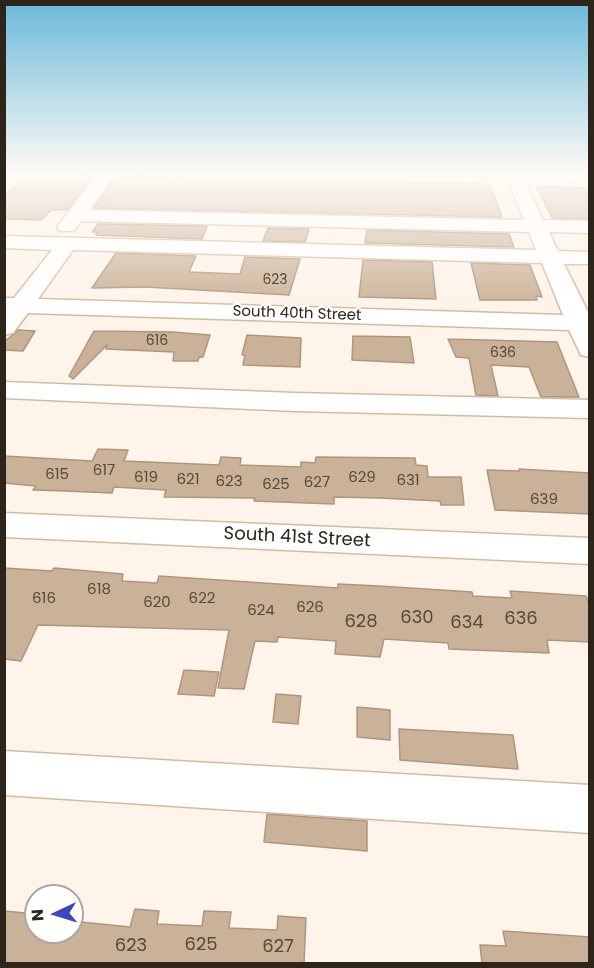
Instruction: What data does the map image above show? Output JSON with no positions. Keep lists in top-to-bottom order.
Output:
{
  "streets": {
    "street": ["South 40th Street", "South 41st Street"]
  },
  "house_numbers": [
    "623",
    "616",
    "636",
    "617",
    "615",
    "619",
    "629",
    "621",
    "631",
    "623",
    "627",
    "625",
    "639",
    "618",
    "616",
    "622",
    "620",
    "626",
    "624",
    "630",
    "636",
    "628",
    "634",
    "625",
    "623",
    "627"
  ],
  "north": "left"
}
